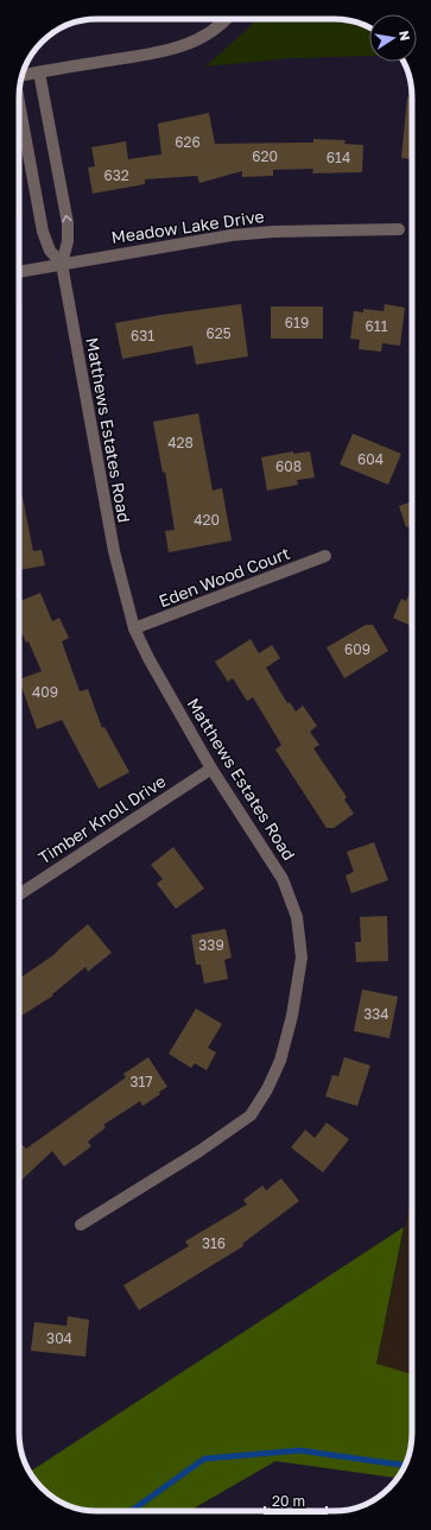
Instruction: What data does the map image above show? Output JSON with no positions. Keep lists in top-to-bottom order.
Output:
{
  "streets": {
    "street": [
      "Meadow Lake Drive",
      "Matthews Estates Road",
      "Eden Wood Court",
      "Timber Knoll Drive"
    ]
  },
  "crossings": [
    ["Meadow Lake Drive", "Matthews Estates Road"],
    ["Matthews Estates Road", "Eden Wood Court"],
    ["Matthews Estates Road", "Timber Knoll Drive"]
  ],
  "house_numbers": [
    "626",
    "620",
    "614",
    "632",
    "619",
    "611",
    "625",
    "631",
    "428",
    "604",
    "608",
    "420",
    "609",
    "409",
    "339",
    "334",
    "317",
    "316",
    "304"
  ],
  "scale_bar": "20 m",
  "north": "right"
}
